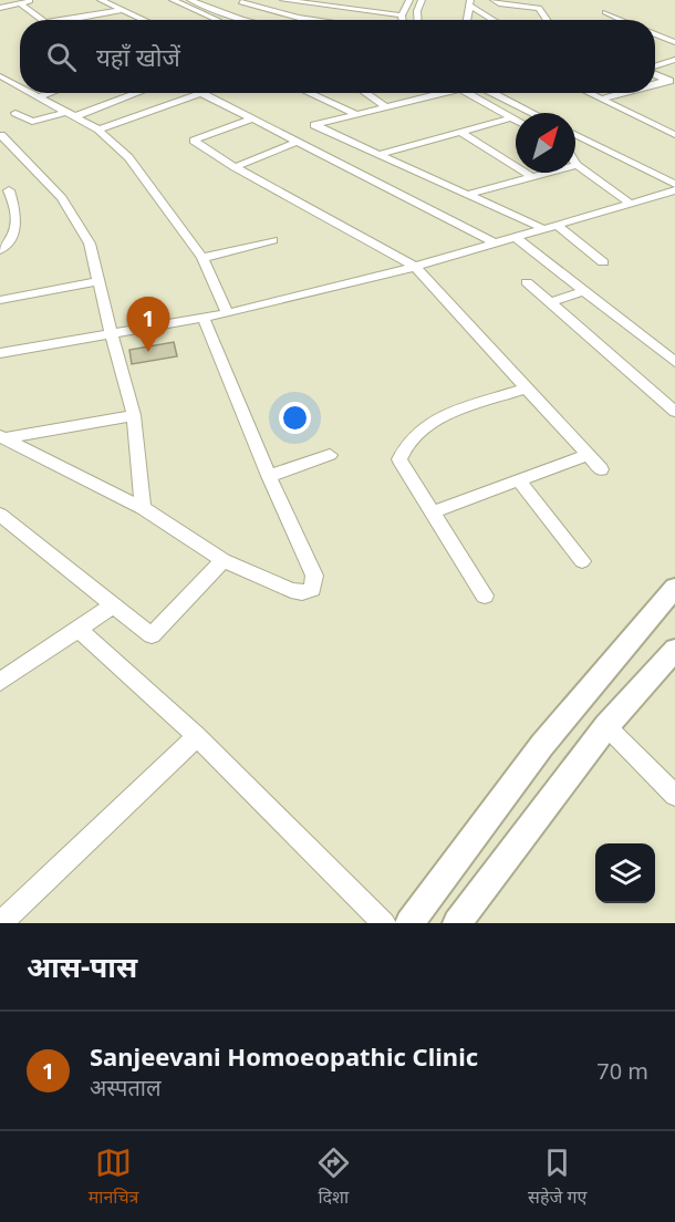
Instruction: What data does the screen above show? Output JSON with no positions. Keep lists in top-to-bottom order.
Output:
{
  "north": "top right",
  "page": {
    "search": "यहाँ खोजें",
    "pins": "1",
    "heading": "आस-पास",
    "list": [
      {
        "mark": "1",
        "name": "Sanjeevani Homoeopathic Clinic",
        "note": "अस्पताल",
        "value": "70 m"
      }
    ],
    "nav": ["मानचित्र", "दिशा", "सहेजे गए"]
  }
}
